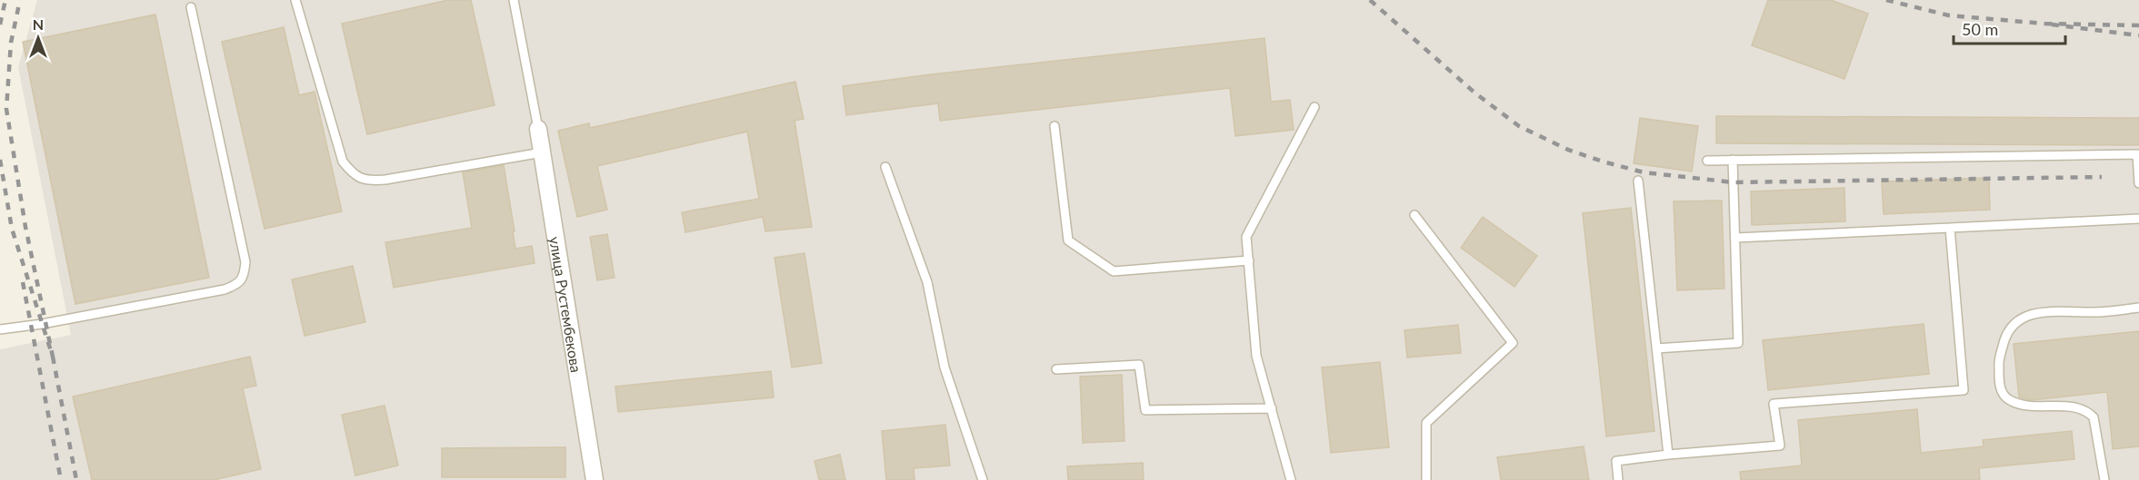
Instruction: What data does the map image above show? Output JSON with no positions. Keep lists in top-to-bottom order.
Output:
{
  "streets": {
    "street": ["улица Рустембекова"]
  },
  "scale_bar": "50 m",
  "north": "top"
}
